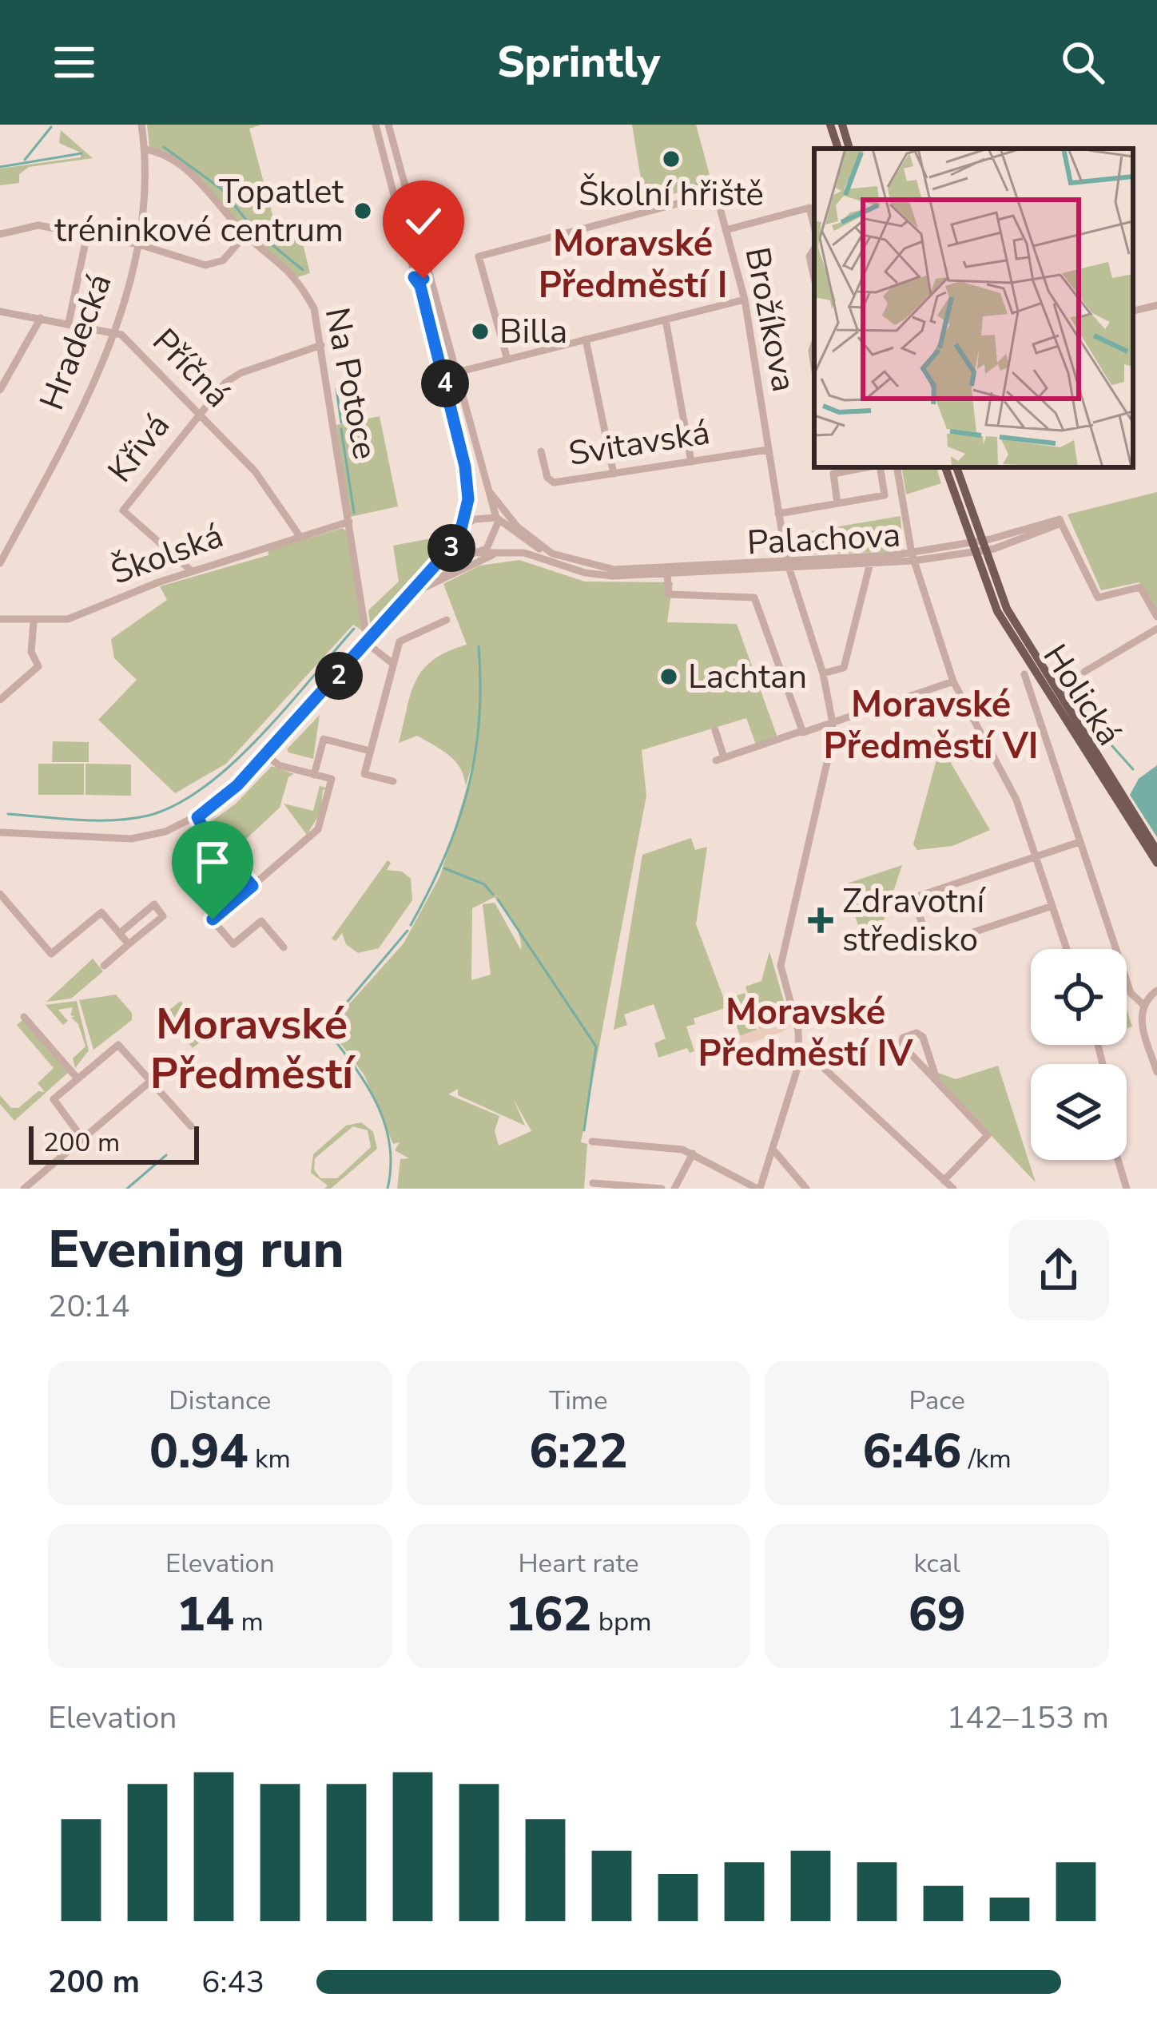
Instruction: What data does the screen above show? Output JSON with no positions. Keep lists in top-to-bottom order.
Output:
{
  "streets": {
    "main road": ["Holická"],
    "street": [
      "Brožíkova",
      "Hradecká",
      "Příčná",
      "Na Potoce",
      "Svitavská",
      "Křivá",
      "Palachova",
      "Školská"
    ]
  },
  "crossings": [
    ["Brožíkova", "Svitavská"],
    ["Brožíkova", "Palachova"],
    ["Hradecká", "Příčná"],
    ["Hradecká", "Na Potoce"],
    ["Příčná", "Křivá"],
    ["Příčná", "Školská"],
    ["Na Potoce", "Křivá"],
    ["Na Potoce", "Školská"],
    ["Křivá", "Školská"],
    ["Palachova", "Holická"]
  ],
  "districts": [
    "Moravské Předměstí I",
    "Moravské Předměstí VI",
    "Moravské Předměstí IV",
    "Moravské Předměstí"
  ],
  "places": {
    "other": [
      "Školní hřiště",
      "Topatlet tréninkové centrum",
      "Billa",
      "Lachtan"
    ],
    "health": ["Zdravotní středisko"]
  },
  "scale_bar": "200 m",
  "page": {
    "header": "Sprintly",
    "pins": ["4", "3", "2"],
    "scale": "200 m",
    "heading": ["Evening run", "20:14"],
    "stats": [
      ["Distance", "0.94 km"],
      ["Time", "6:22"],
      ["Pace", "6:46 /km"],
      ["Elevation", "14 m"],
      ["Heart rate", "162 bpm"],
      ["kcal", "69"]
    ],
    "chart": ["Elevation", "142–153 m"],
    "list": [
      {
        "name": "200 m",
        "note": "6:43"
      }
    ]
  }
}
